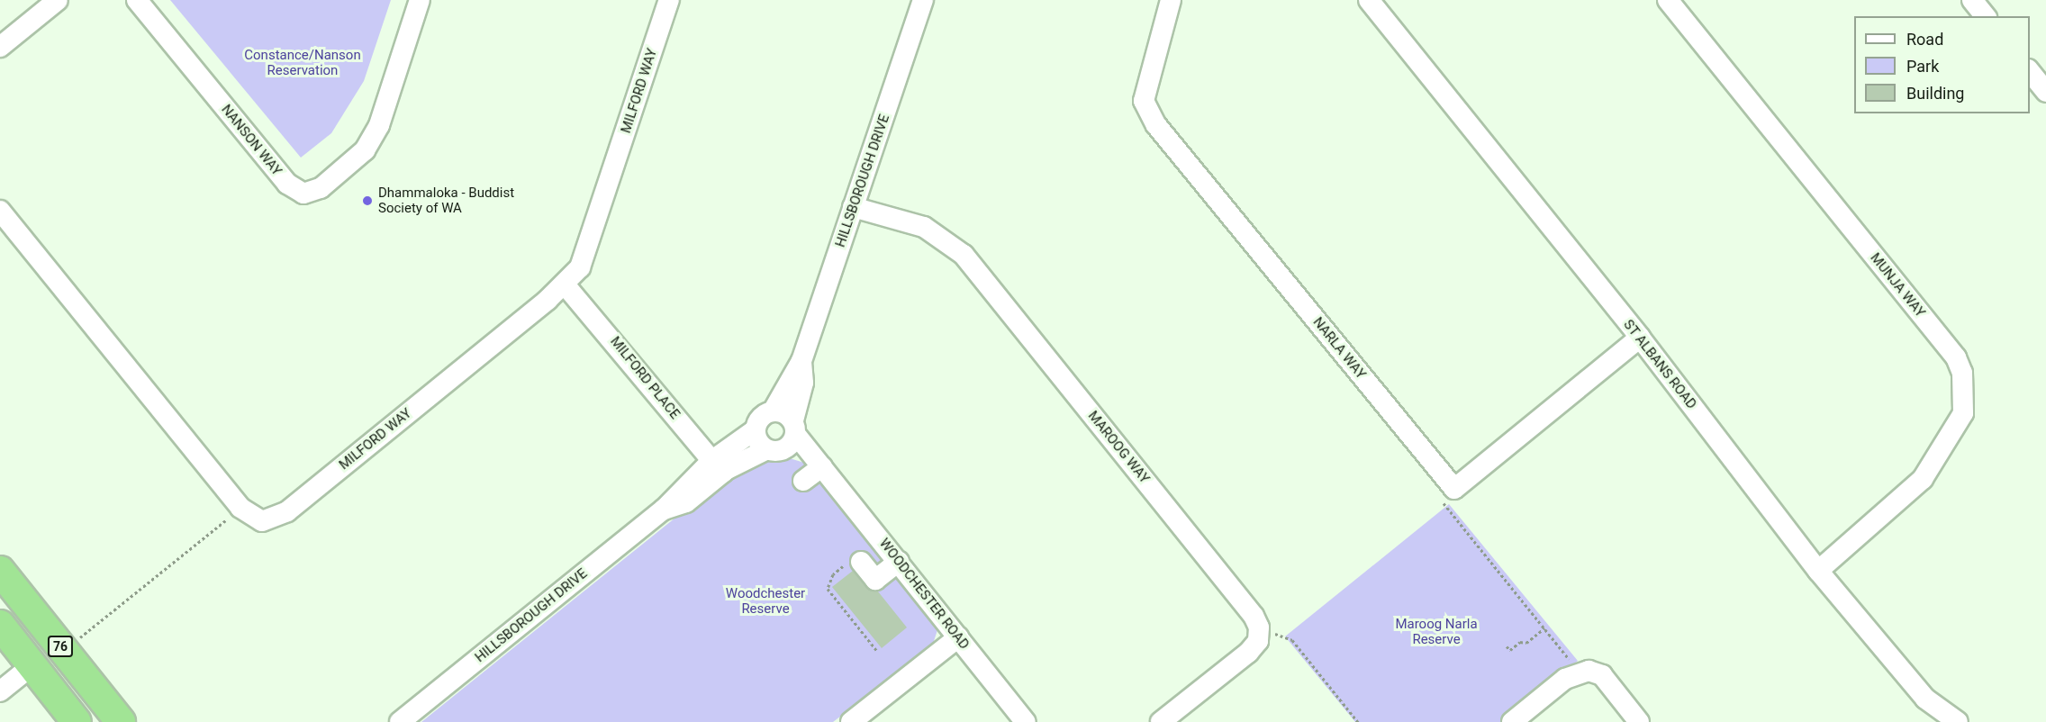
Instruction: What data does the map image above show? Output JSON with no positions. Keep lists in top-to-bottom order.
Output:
{
  "streets": {
    "highway": ["76"],
    "street": [
      "MILFORD WAY",
      "NANSON WAY",
      "HILLSBOROUGH DRIVE",
      "MUNJA WAY",
      "NARLA WAY",
      "ST ALBANS ROAD",
      "MILFORD PLACE",
      "MAROOG WAY",
      "WOODCHESTER ROAD"
    ]
  },
  "crossings": [
    ["MILFORD WAY", "MILFORD PLACE"],
    ["HILLSBOROUGH DRIVE", "MILFORD PLACE"],
    ["HILLSBOROUGH DRIVE", "MAROOG WAY"],
    ["HILLSBOROUGH DRIVE", "WOODCHESTER ROAD"],
    ["MUNJA WAY", "ST ALBANS ROAD"],
    ["NARLA WAY", "ST ALBANS ROAD"]
  ],
  "parks": ["Constance/Nanson Reservation", "Woodchester Reserve", "Maroog Narla Reserve"],
  "places": ["Dhammaloka - Buddist Society of WA"],
  "legend": ["Road", "Park", "Building"]
}
